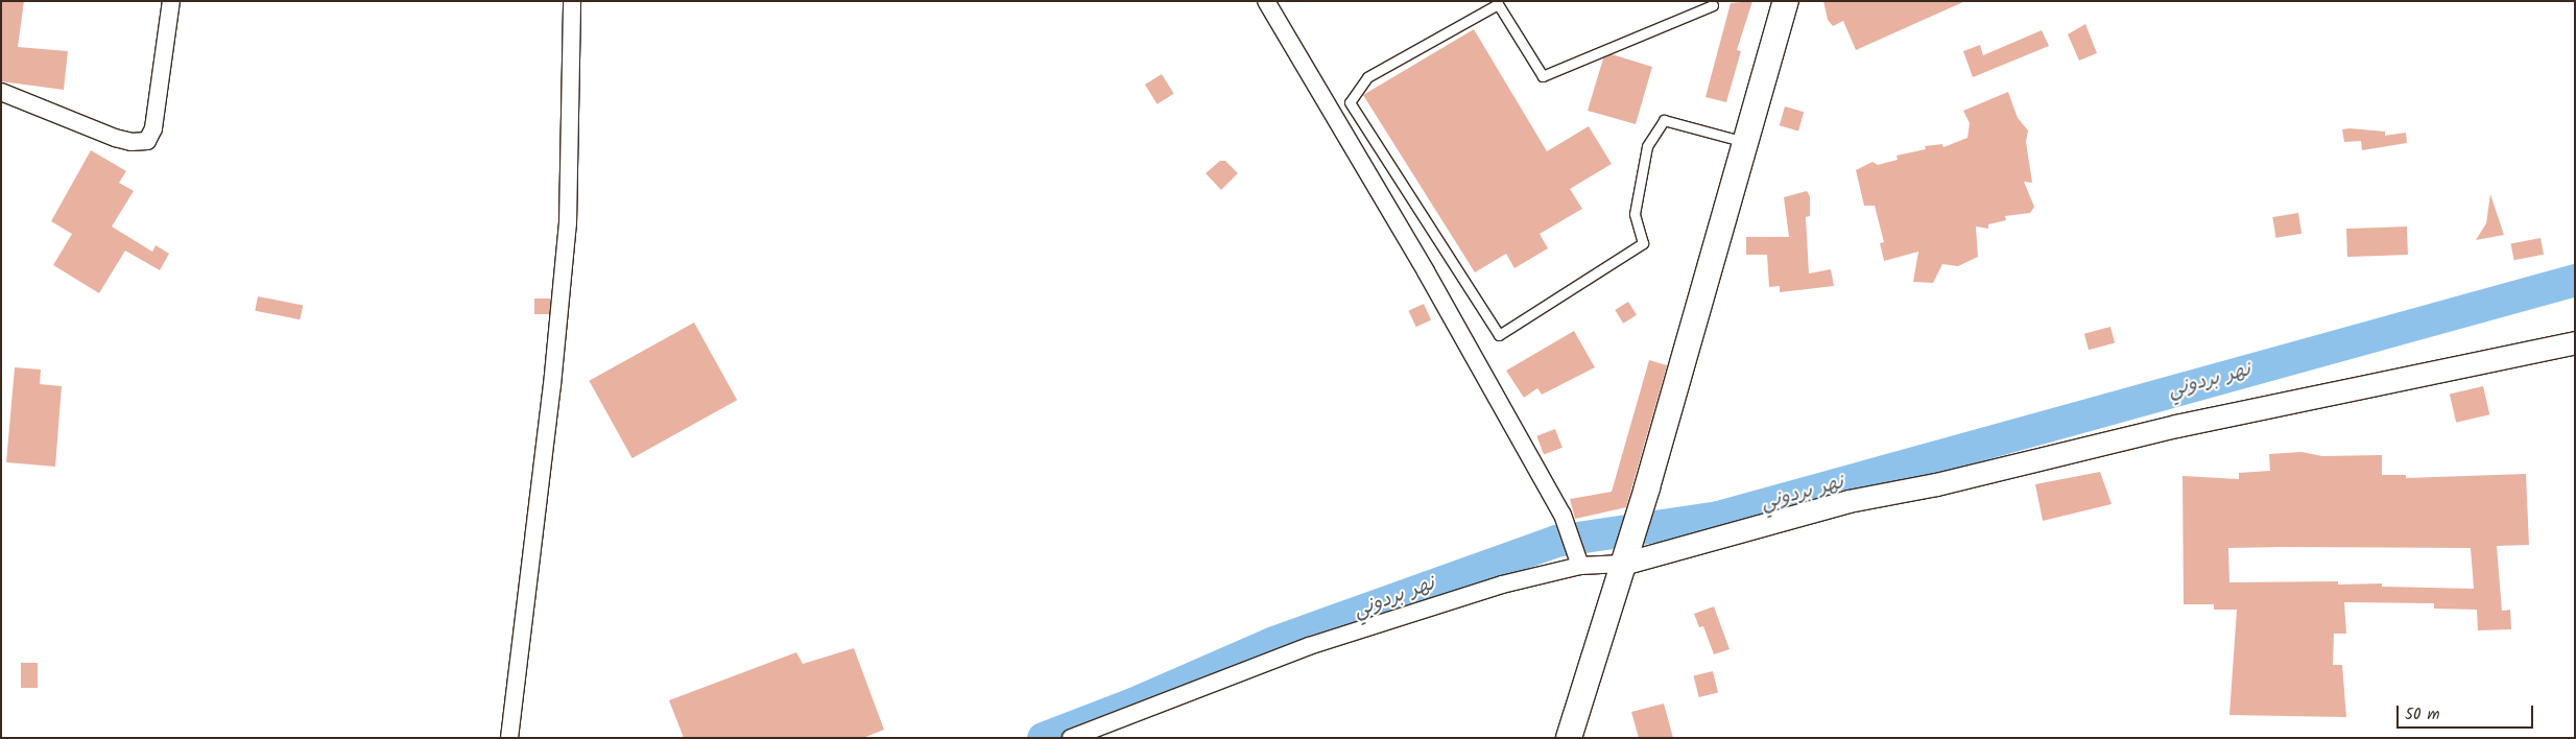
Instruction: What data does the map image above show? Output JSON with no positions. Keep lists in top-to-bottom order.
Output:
{
  "water": ["نهر بردوني"],
  "scale_bar": "50 m"
}
